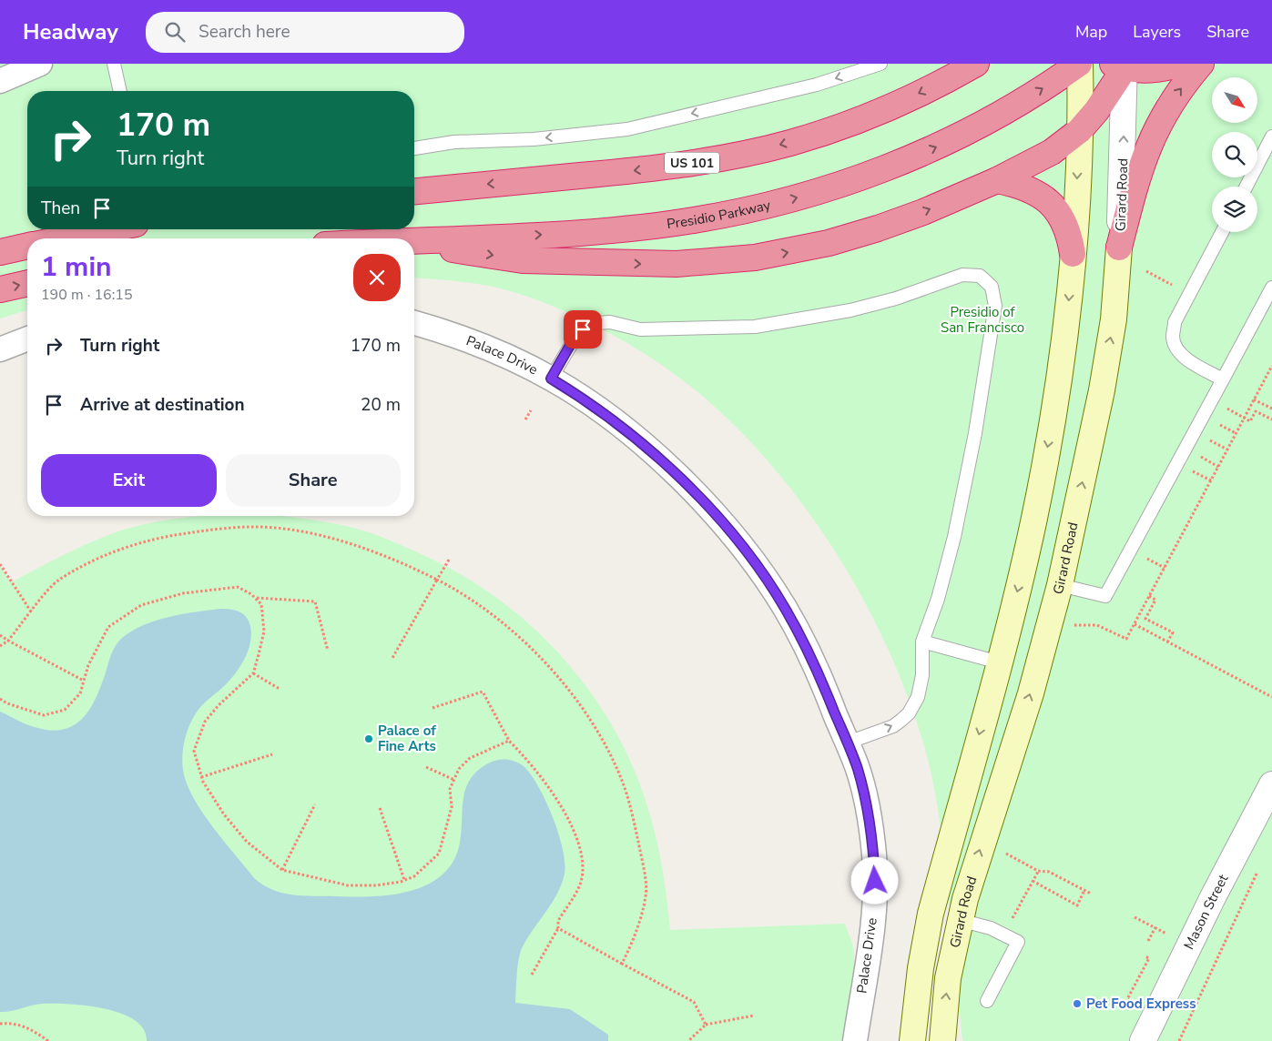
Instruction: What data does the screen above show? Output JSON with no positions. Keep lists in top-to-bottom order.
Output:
{
  "streets": {
    "highway": ["US 101", "Presidio Parkway"],
    "main road": ["Girard Road"],
    "street": ["Palace Drive", "Mason Street"]
  },
  "one_way": ["Girard Road"],
  "parks": ["Presidio of San Francisco"],
  "places": ["Palace of Fine Arts", "Pet Food Express"],
  "north": "bottom right",
  "page": {
    "header": "Headway",
    "search": "Search here",
    "nav": ["Map", "Layers", "Share"],
    "turn": ["170 m", "Turn right"],
    "then": "Then",
    "heading": ["1 min", "190 m · 16:15"],
    "list": [
      {
        "name": "Turn right",
        "value": "170 m"
      },
      {
        "name": "Arrive at destination",
        "value": "20 m"
      }
    ],
    "buttons": ["Exit", "Share"]
  }
}
